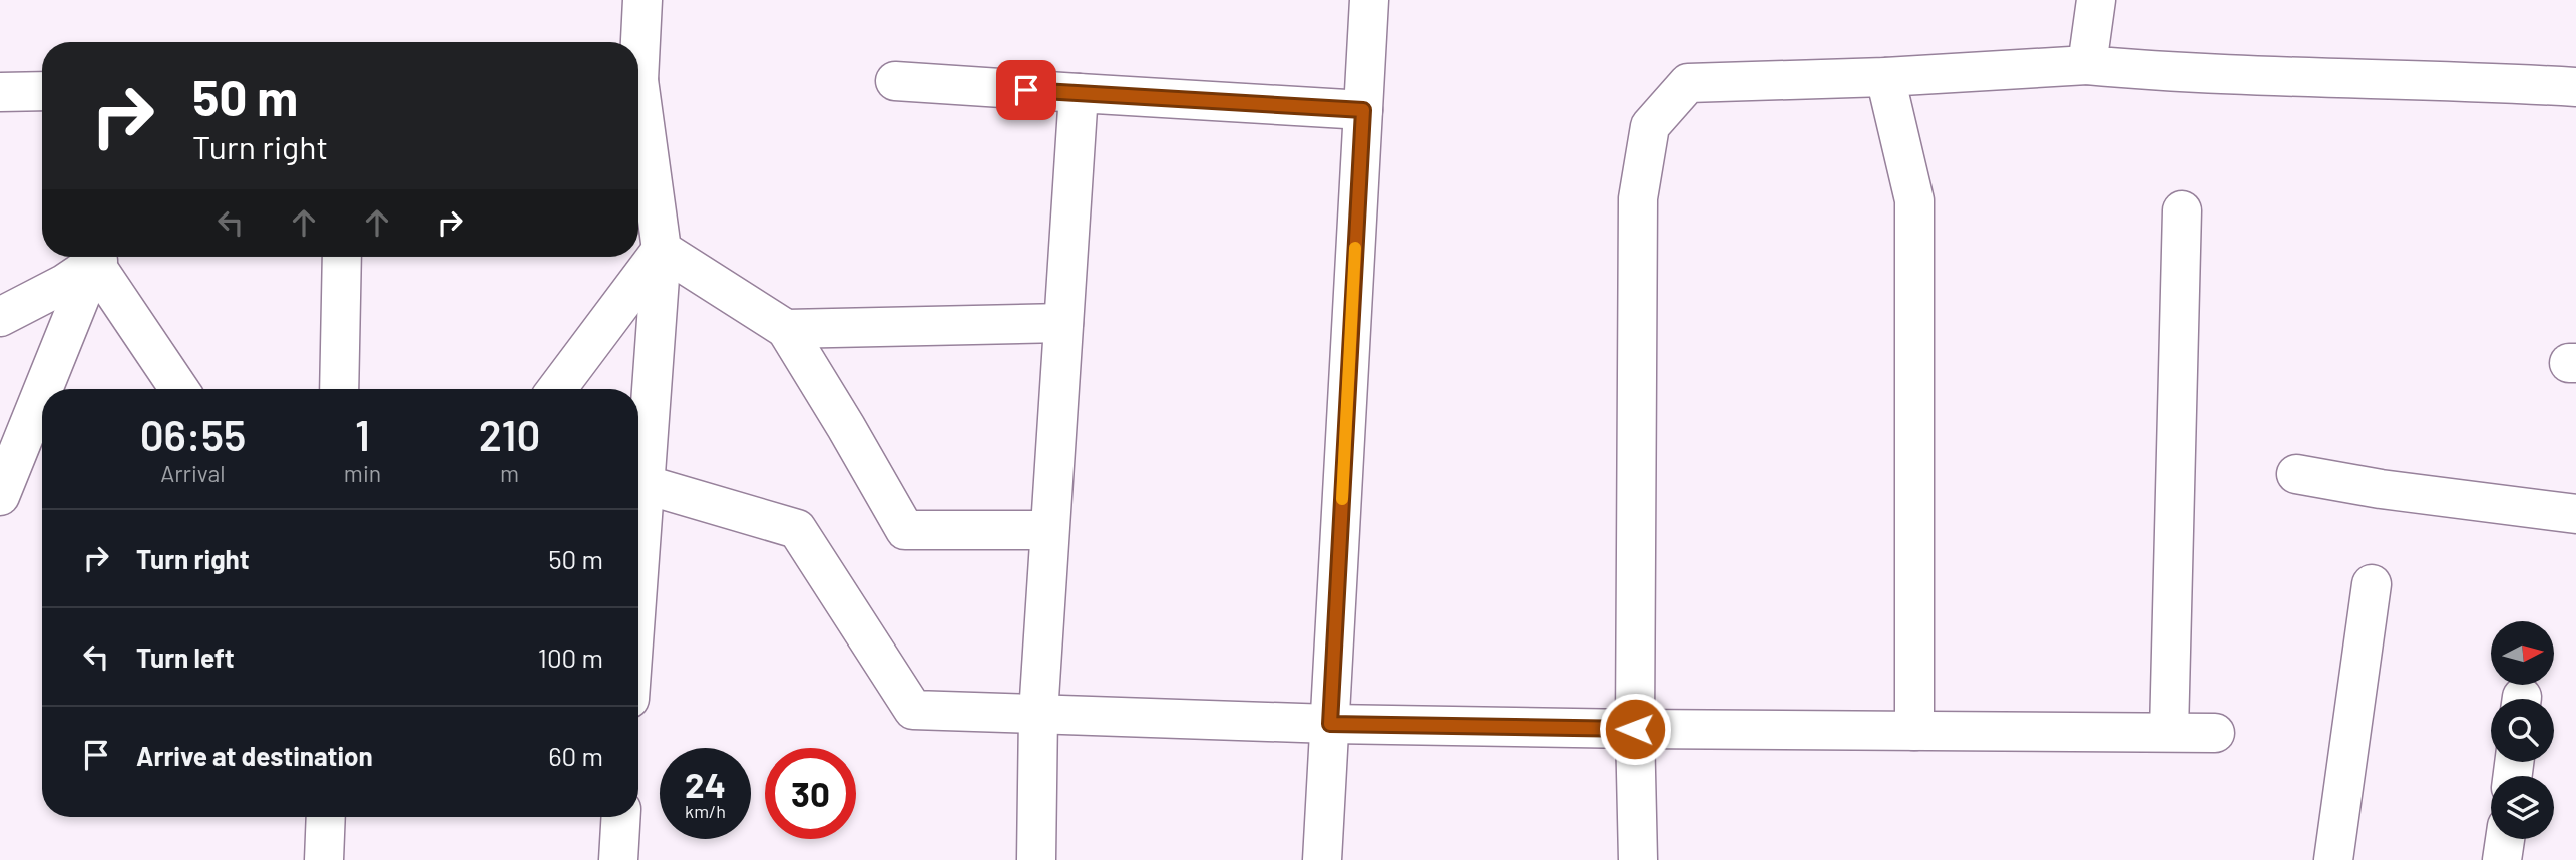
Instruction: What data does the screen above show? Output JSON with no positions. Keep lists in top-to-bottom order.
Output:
{
  "north": "right",
  "page": {
    "turn": ["50 m", "Turn right"],
    "eta": [
      "06:55",
      "Arrival",
      "1",
      "min",
      "210",
      "m"
    ],
    "list": [
      {
        "name": "Turn right",
        "value": "50 m"
      },
      {
        "name": "Turn left",
        "value": "100 m"
      },
      {
        "name": "Arrive at destination",
        "value": "60 m"
      }
    ],
    "speed": "24 km/h",
    "limit": "30"
  }
}
